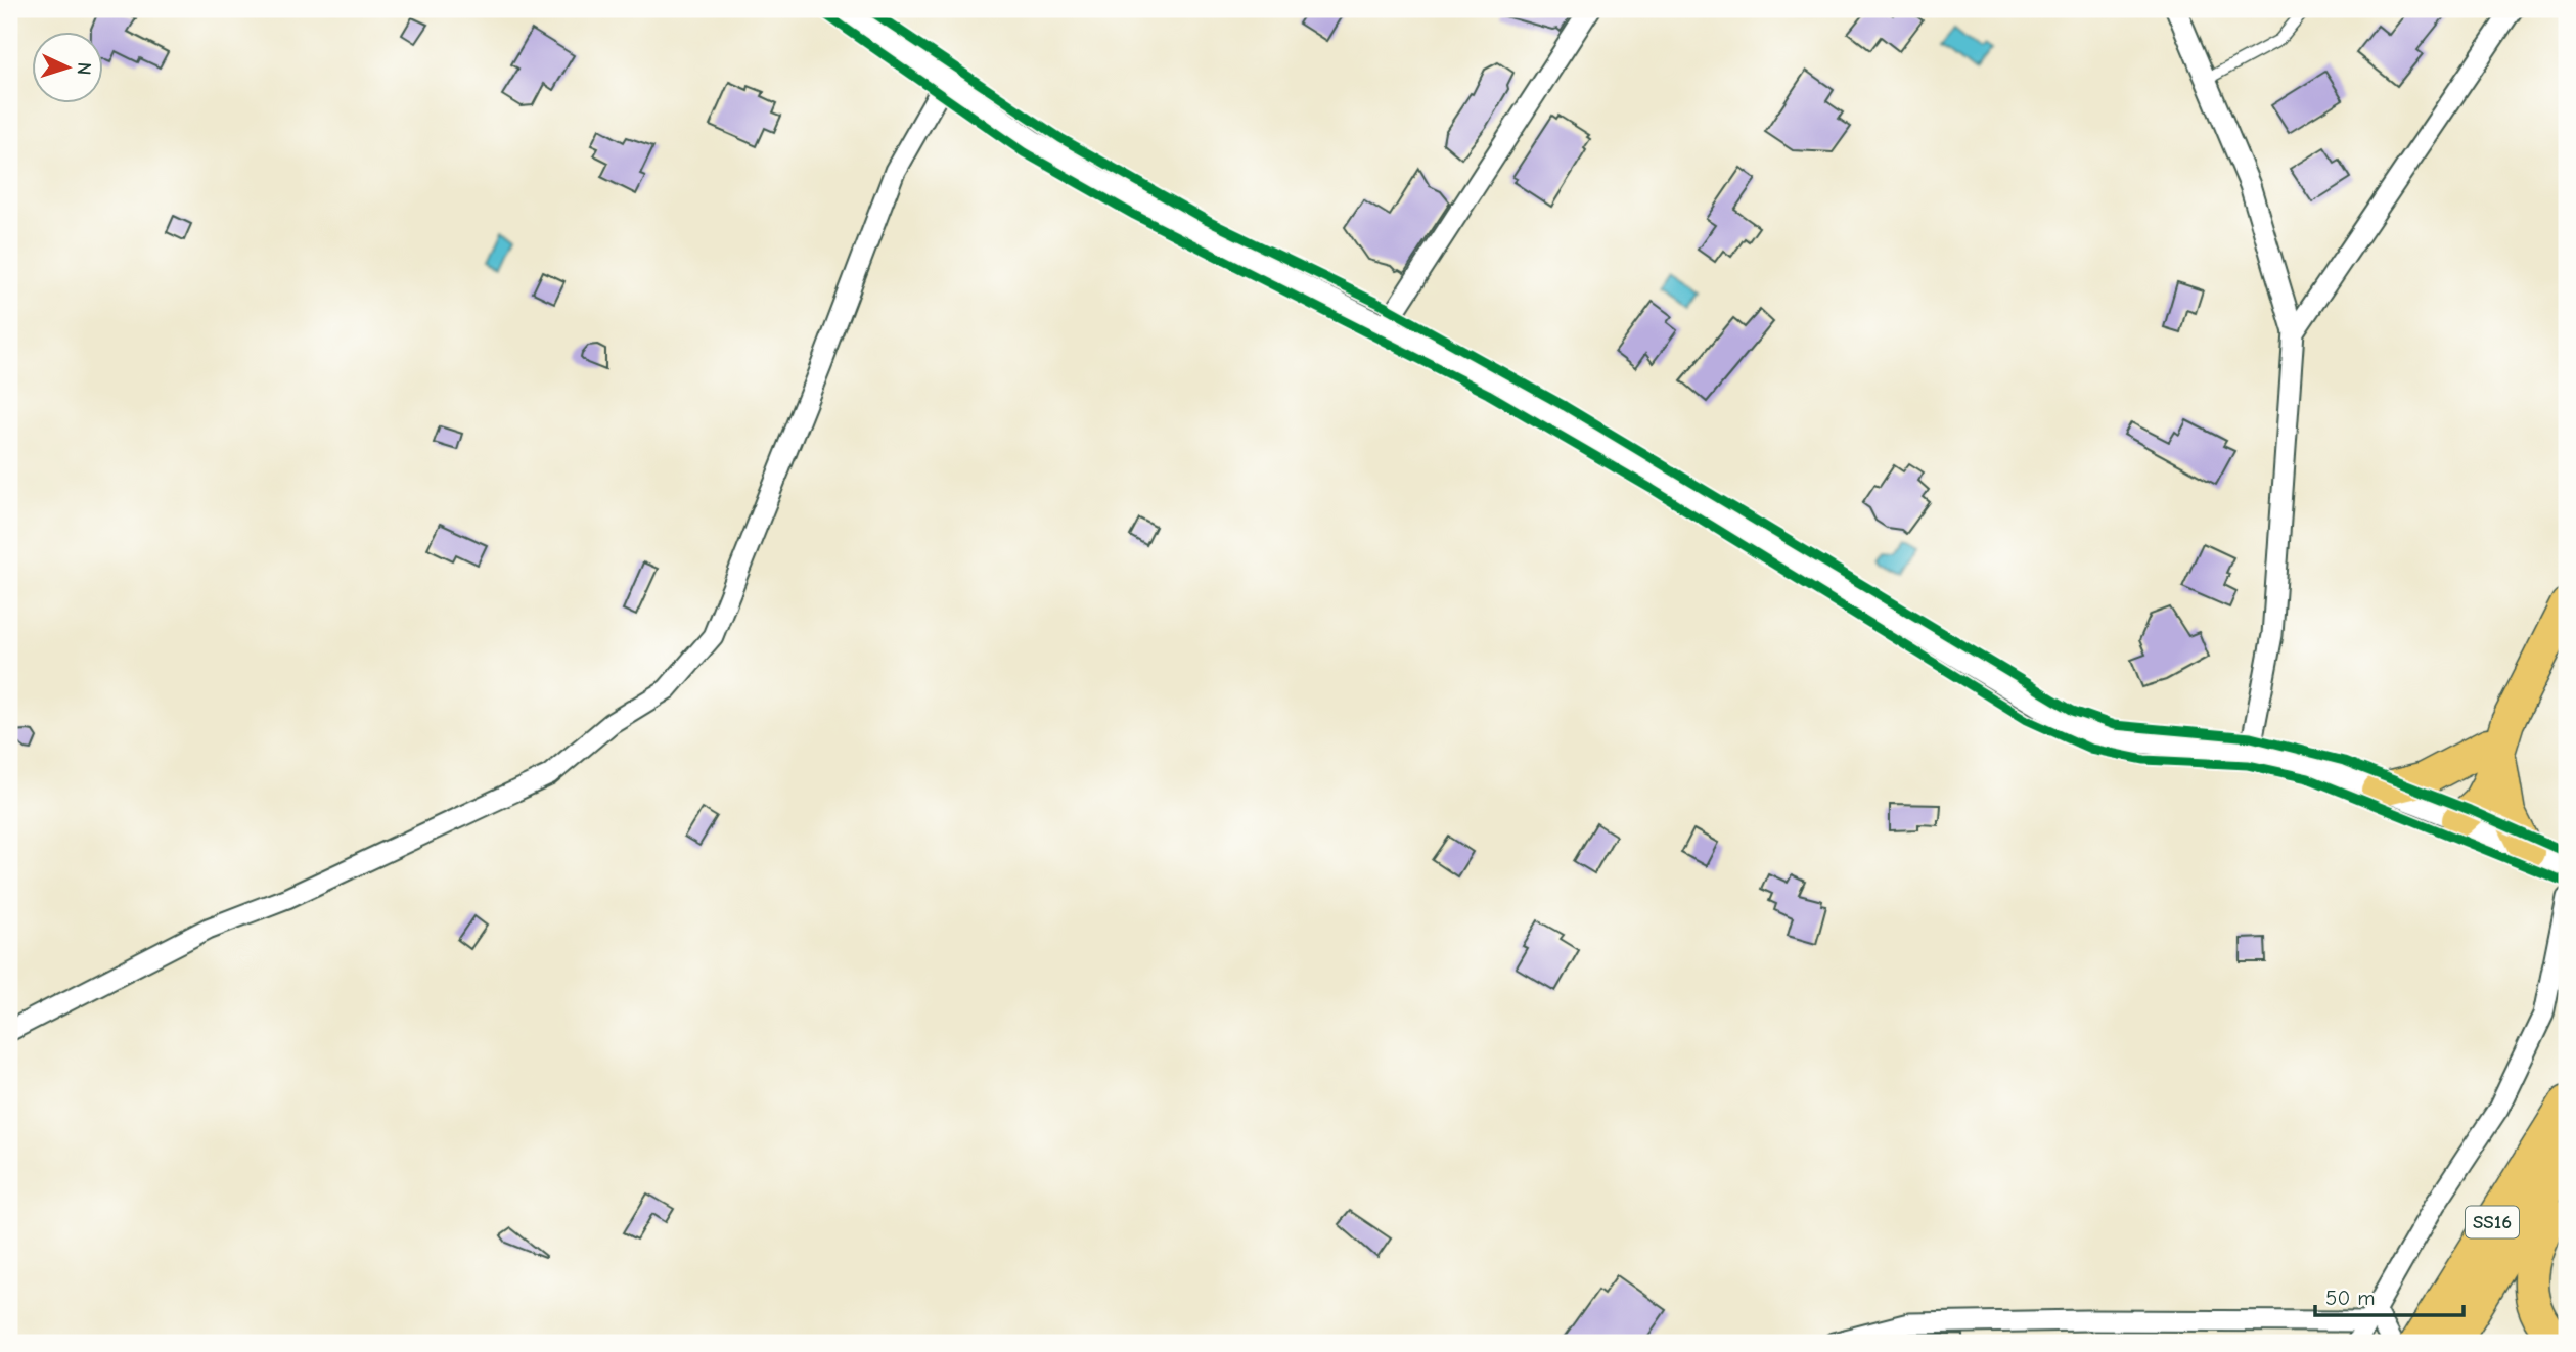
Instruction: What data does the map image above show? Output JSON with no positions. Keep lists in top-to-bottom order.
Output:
{
  "streets": {
    "highway": ["SS16"]
  },
  "scale_bar": "50 m",
  "north": "right"
}
